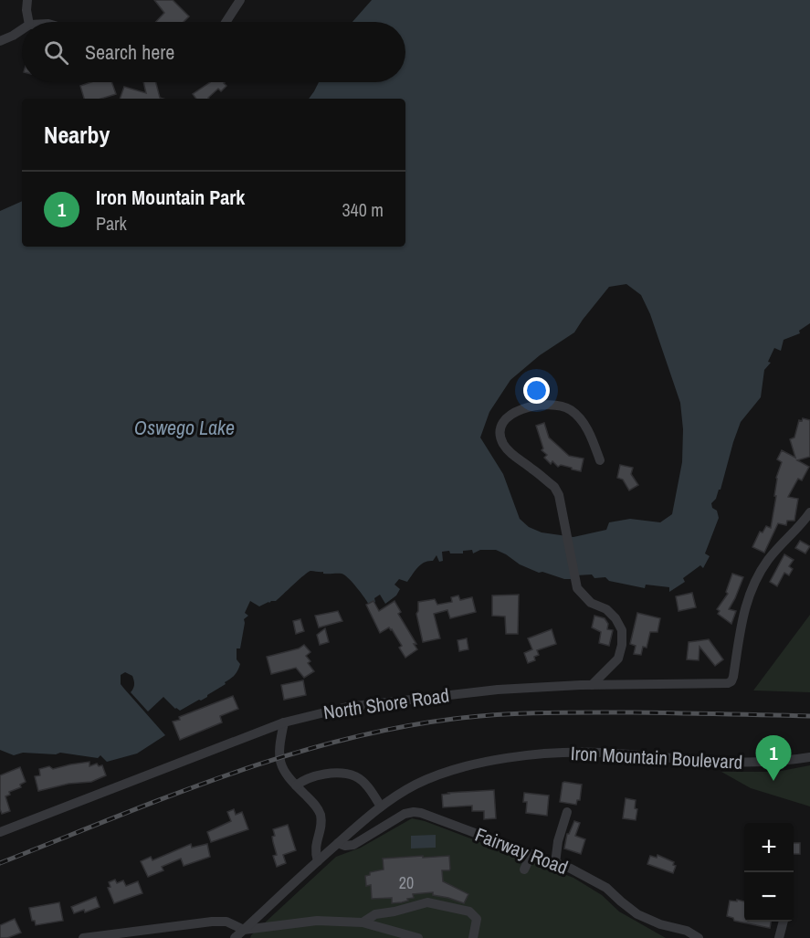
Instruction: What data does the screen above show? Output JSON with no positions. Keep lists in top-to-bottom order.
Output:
{
  "streets": {
    "street": ["North Shore Road", "Iron Mountain Boulevard", "Fairway Road"]
  },
  "crossings": [
    ["Iron Mountain Boulevard", "Fairway Road"]
  ],
  "water": ["Oswego Lake"],
  "house_numbers": ["20"],
  "page": {
    "search": "Search here",
    "heading": "Nearby",
    "list": [
      {
        "mark": "1",
        "name": "Iron Mountain Park",
        "note": "Park",
        "value": "340 m"
      }
    ],
    "pins": "1",
    "map_buttons": ["+", "−"]
  }
}
